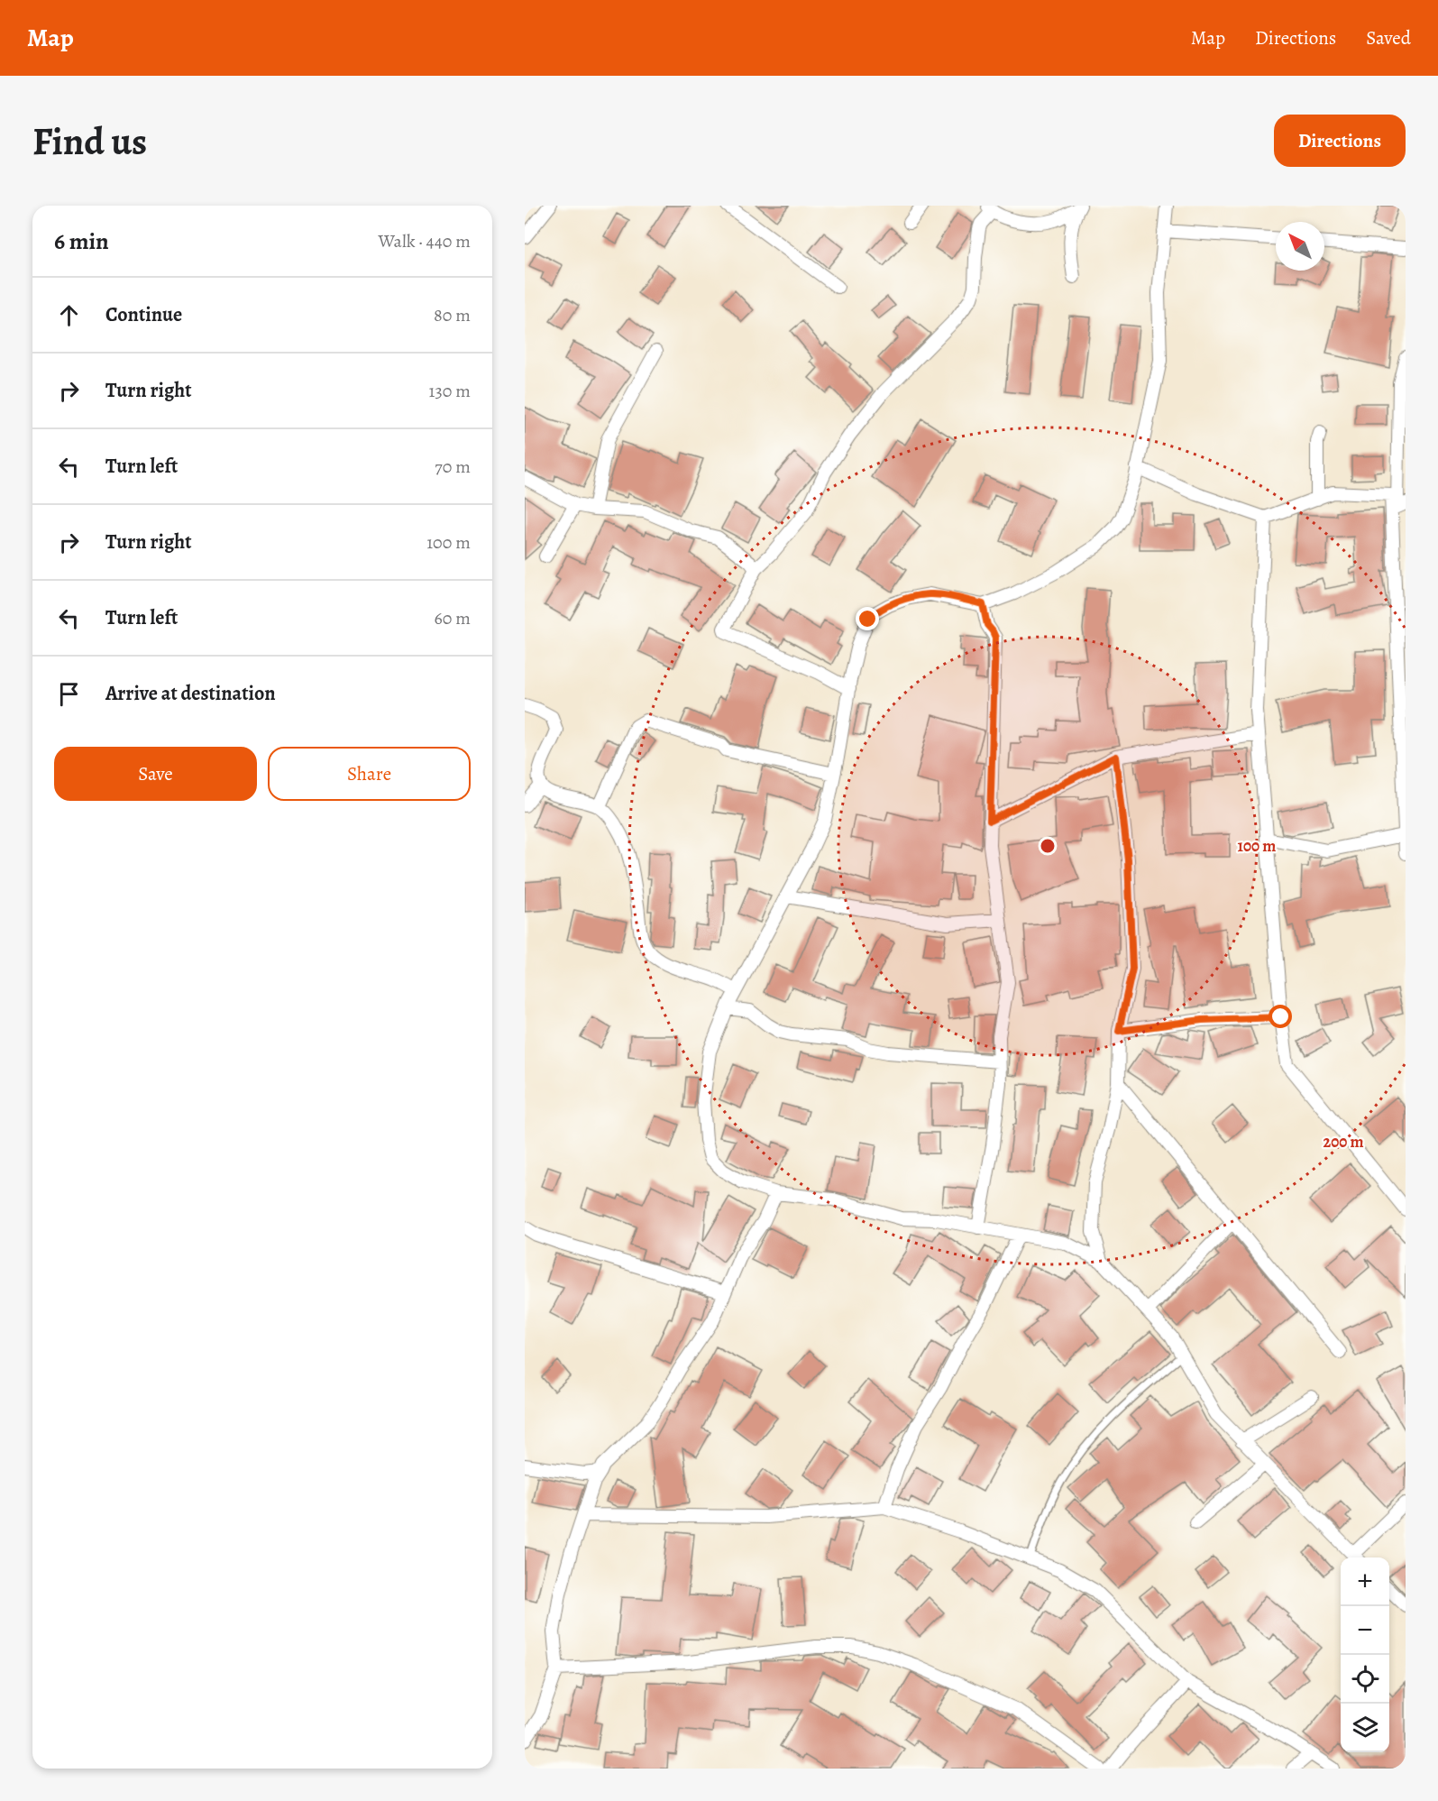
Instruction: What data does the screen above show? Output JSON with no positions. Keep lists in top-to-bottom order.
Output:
{
  "north": "top left",
  "page": {
    "header": "Map",
    "nav": ["Map", "Directions", "Saved"],
    "buttons": [
      "Directions",
      ["Save", "Share"]
    ],
    "title": "Find us",
    "heading": ["6 min", "Walk · 440 m"],
    "list": [
      ["Continue", "80 m"],
      ["Turn right", "130 m"],
      ["Turn left", "70 m"],
      ["Turn right", "100 m"],
      ["Turn left", "60 m"],
      "Arrive at destination"
    ],
    "map_buttons": ["+", "−"]
  },
  "rings": ["100 m", "200 m"]
}
